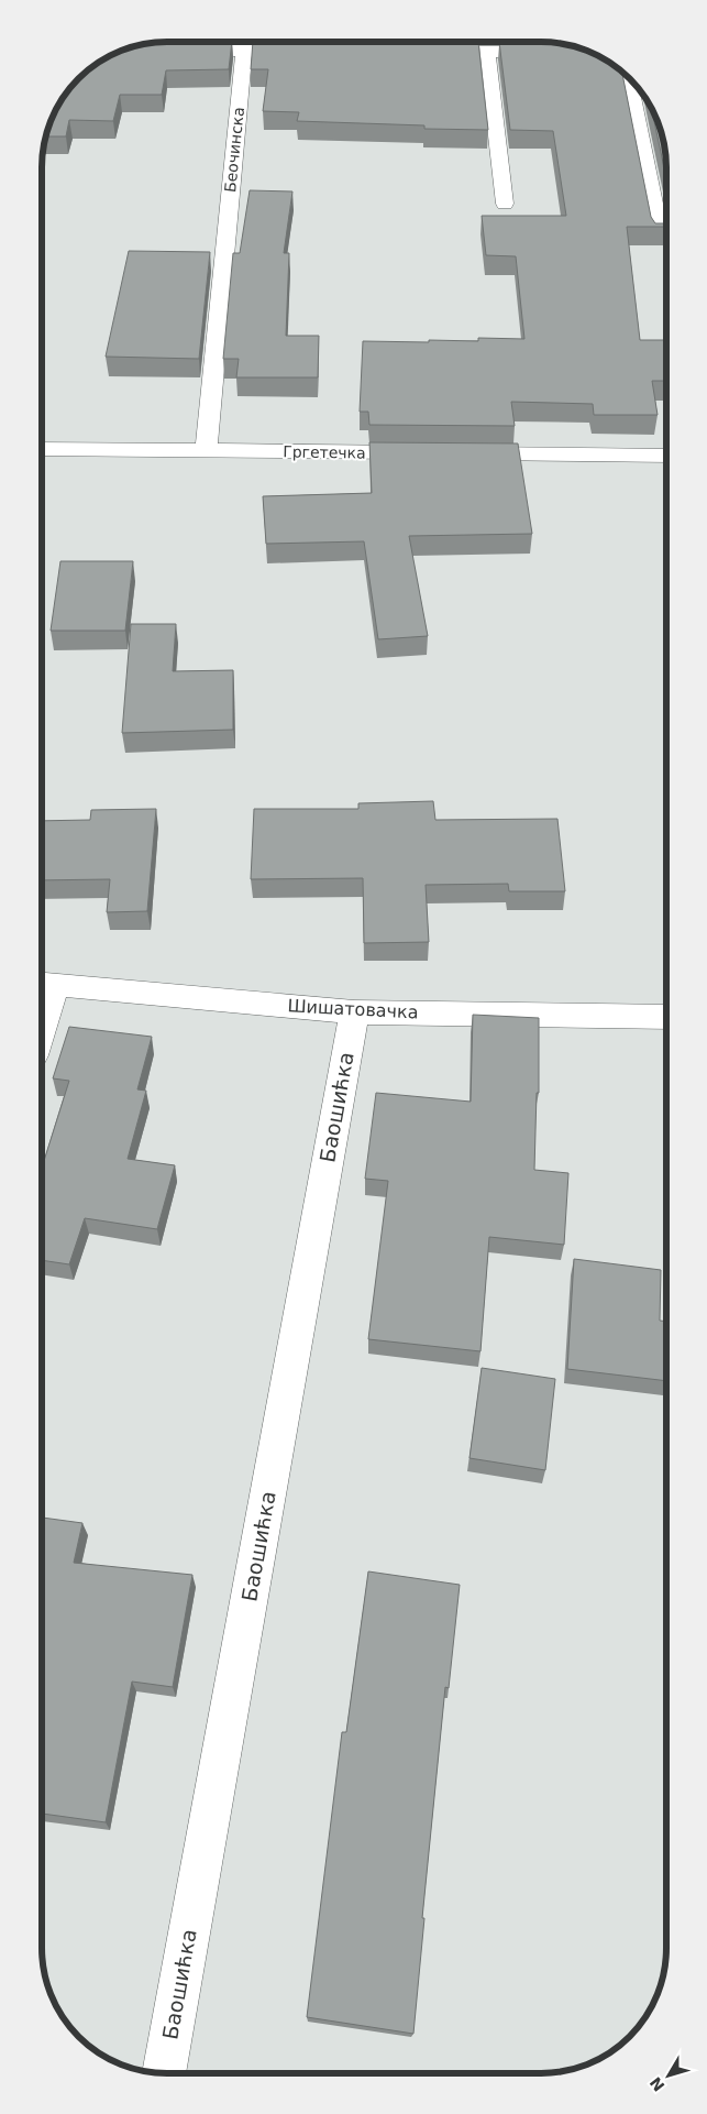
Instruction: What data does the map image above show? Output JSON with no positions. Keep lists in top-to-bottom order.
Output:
{
  "streets": {
    "street": [
      "Беочинска",
      "Гргетечка",
      "Шишатовачка",
      "Баошићка"
    ]
  },
  "crossings": [
    ["Беочинска", "Гргетечка"],
    ["Шишатовачка", "Баошићка"]
  ],
  "north": "bottom left"
}
